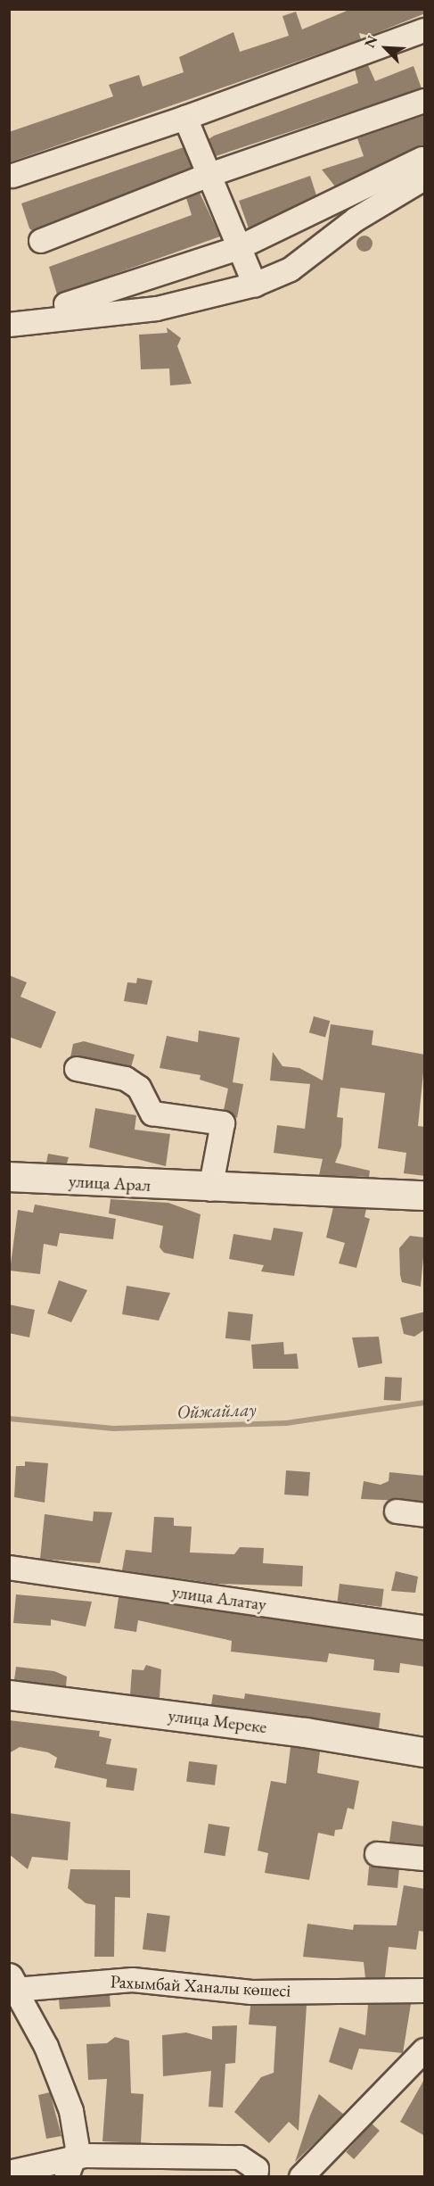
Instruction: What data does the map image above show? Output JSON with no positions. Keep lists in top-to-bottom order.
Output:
{
  "streets": {
    "street": [
      "улица Арал",
      "улица Алатау",
      "улица Мереке",
      "Рахымбай Ханалы көшесі"
    ]
  },
  "water": ["Ойжайлау"],
  "north": "top left"
}
